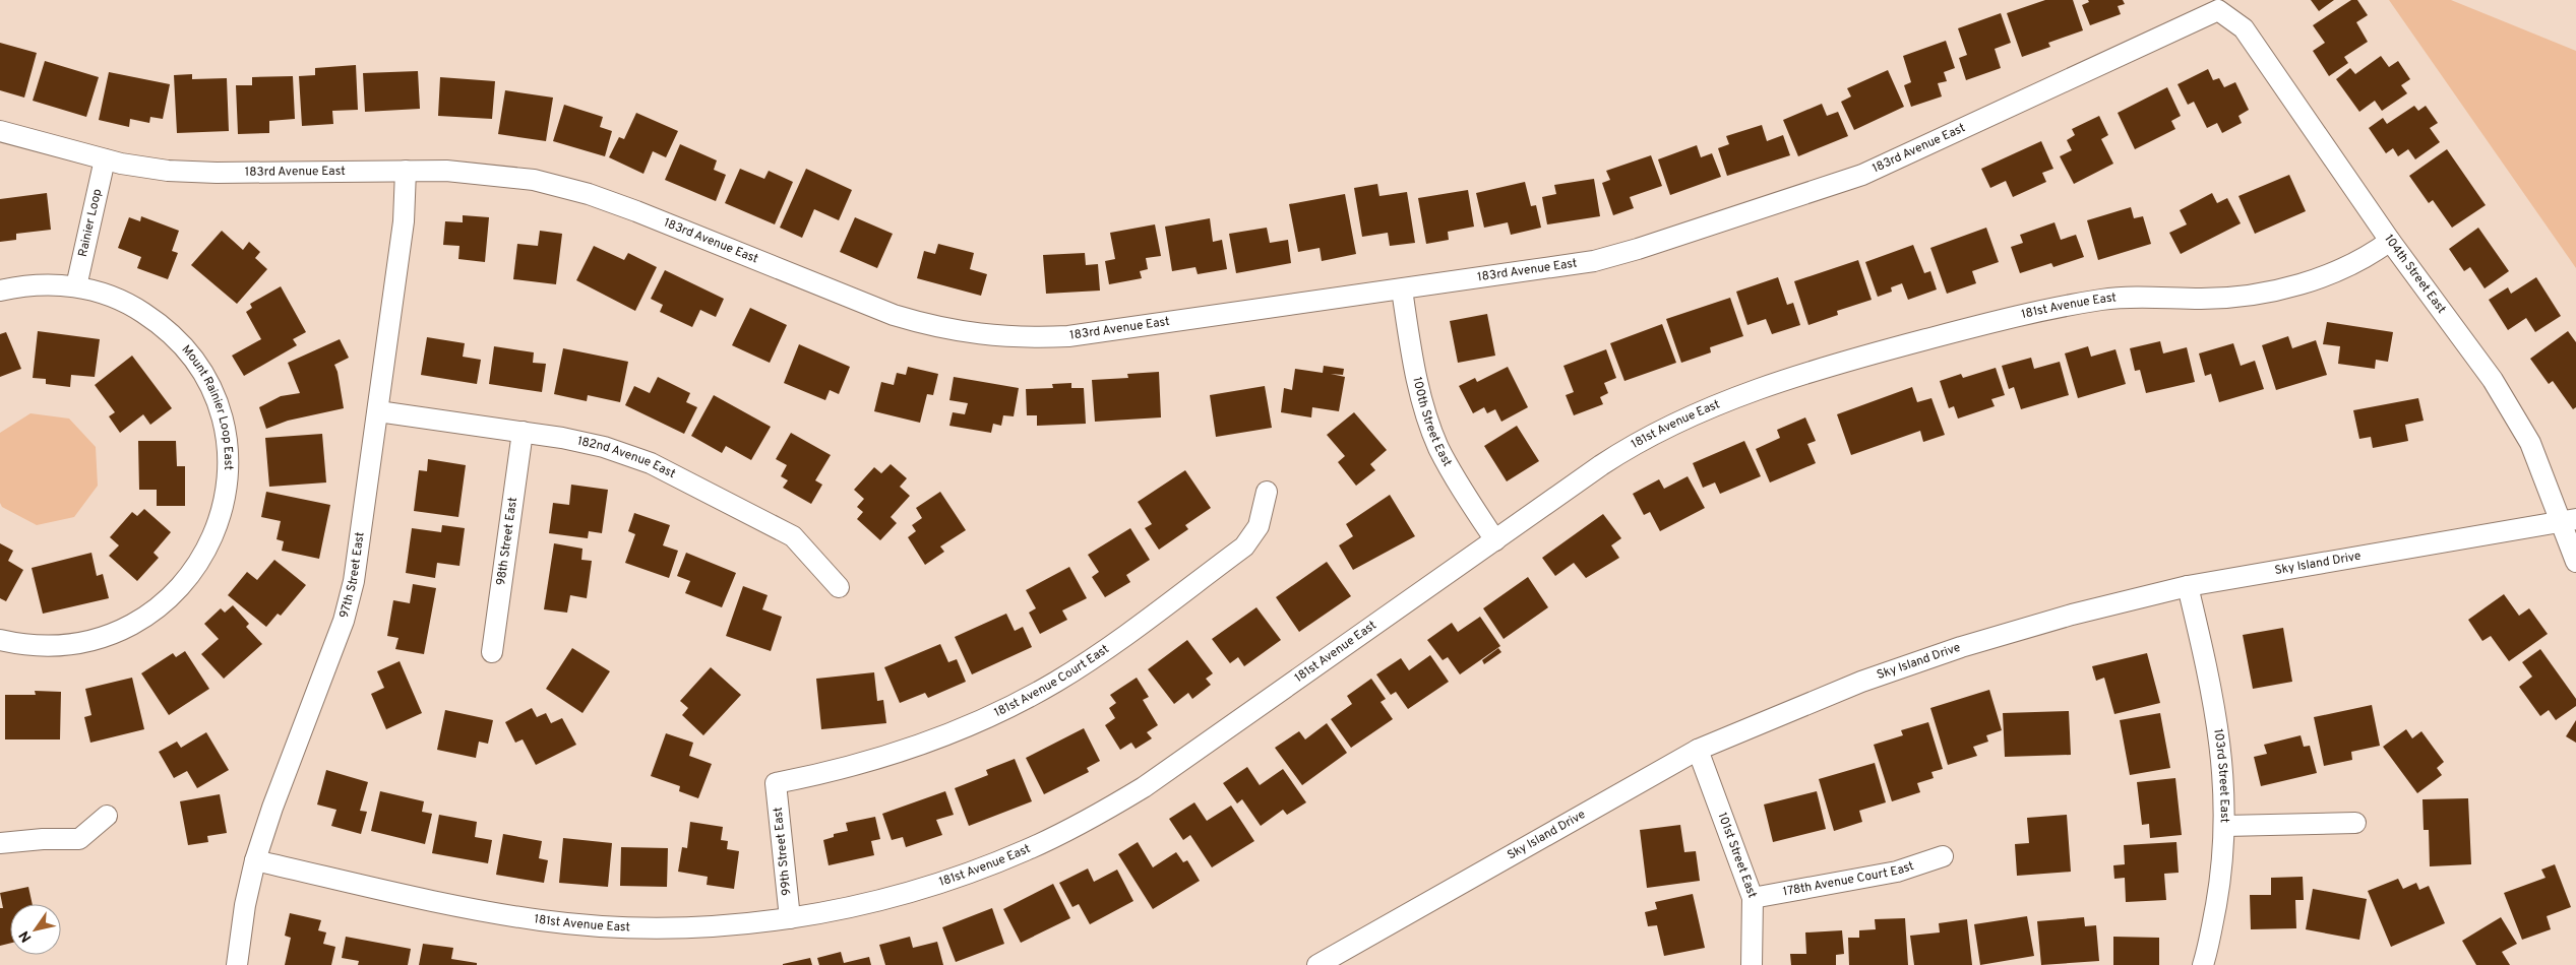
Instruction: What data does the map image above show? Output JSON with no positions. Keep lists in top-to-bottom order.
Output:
{
  "streets": {
    "street": [
      "183rd Avenue East",
      "Rainier Loop",
      "104th Street East",
      "181st Avenue East",
      "Mount Rainier Loop East",
      "100th Street East",
      "182nd Avenue East",
      "98th Street East",
      "Sky Island Drive",
      "97th Street East",
      "181st Avenue Court East",
      "103rd Street East",
      "99th Street East",
      "101st Street East",
      "178th Avenue Court East"
    ]
  },
  "crossings": [
    ["183rd Avenue East", "Rainier Loop"],
    ["183rd Avenue East", "104th Street East"],
    ["183rd Avenue East", "100th Street East"],
    ["183rd Avenue East", "97th Street East"],
    ["Rainier Loop", "Mount Rainier Loop East"],
    ["104th Street East", "181st Avenue East"],
    ["104th Street East", "Sky Island Drive"],
    ["181st Avenue East", "100th Street East"],
    ["181st Avenue East", "97th Street East"],
    ["181st Avenue East", "99th Street East"],
    ["182nd Avenue East", "98th Street East"],
    ["182nd Avenue East", "97th Street East"],
    ["Sky Island Drive", "103rd Street East"],
    ["Sky Island Drive", "101st Street East"],
    ["181st Avenue Court East", "99th Street East"],
    ["101st Street East", "178th Avenue Court East"]
  ],
  "north": "bottom left"
}
